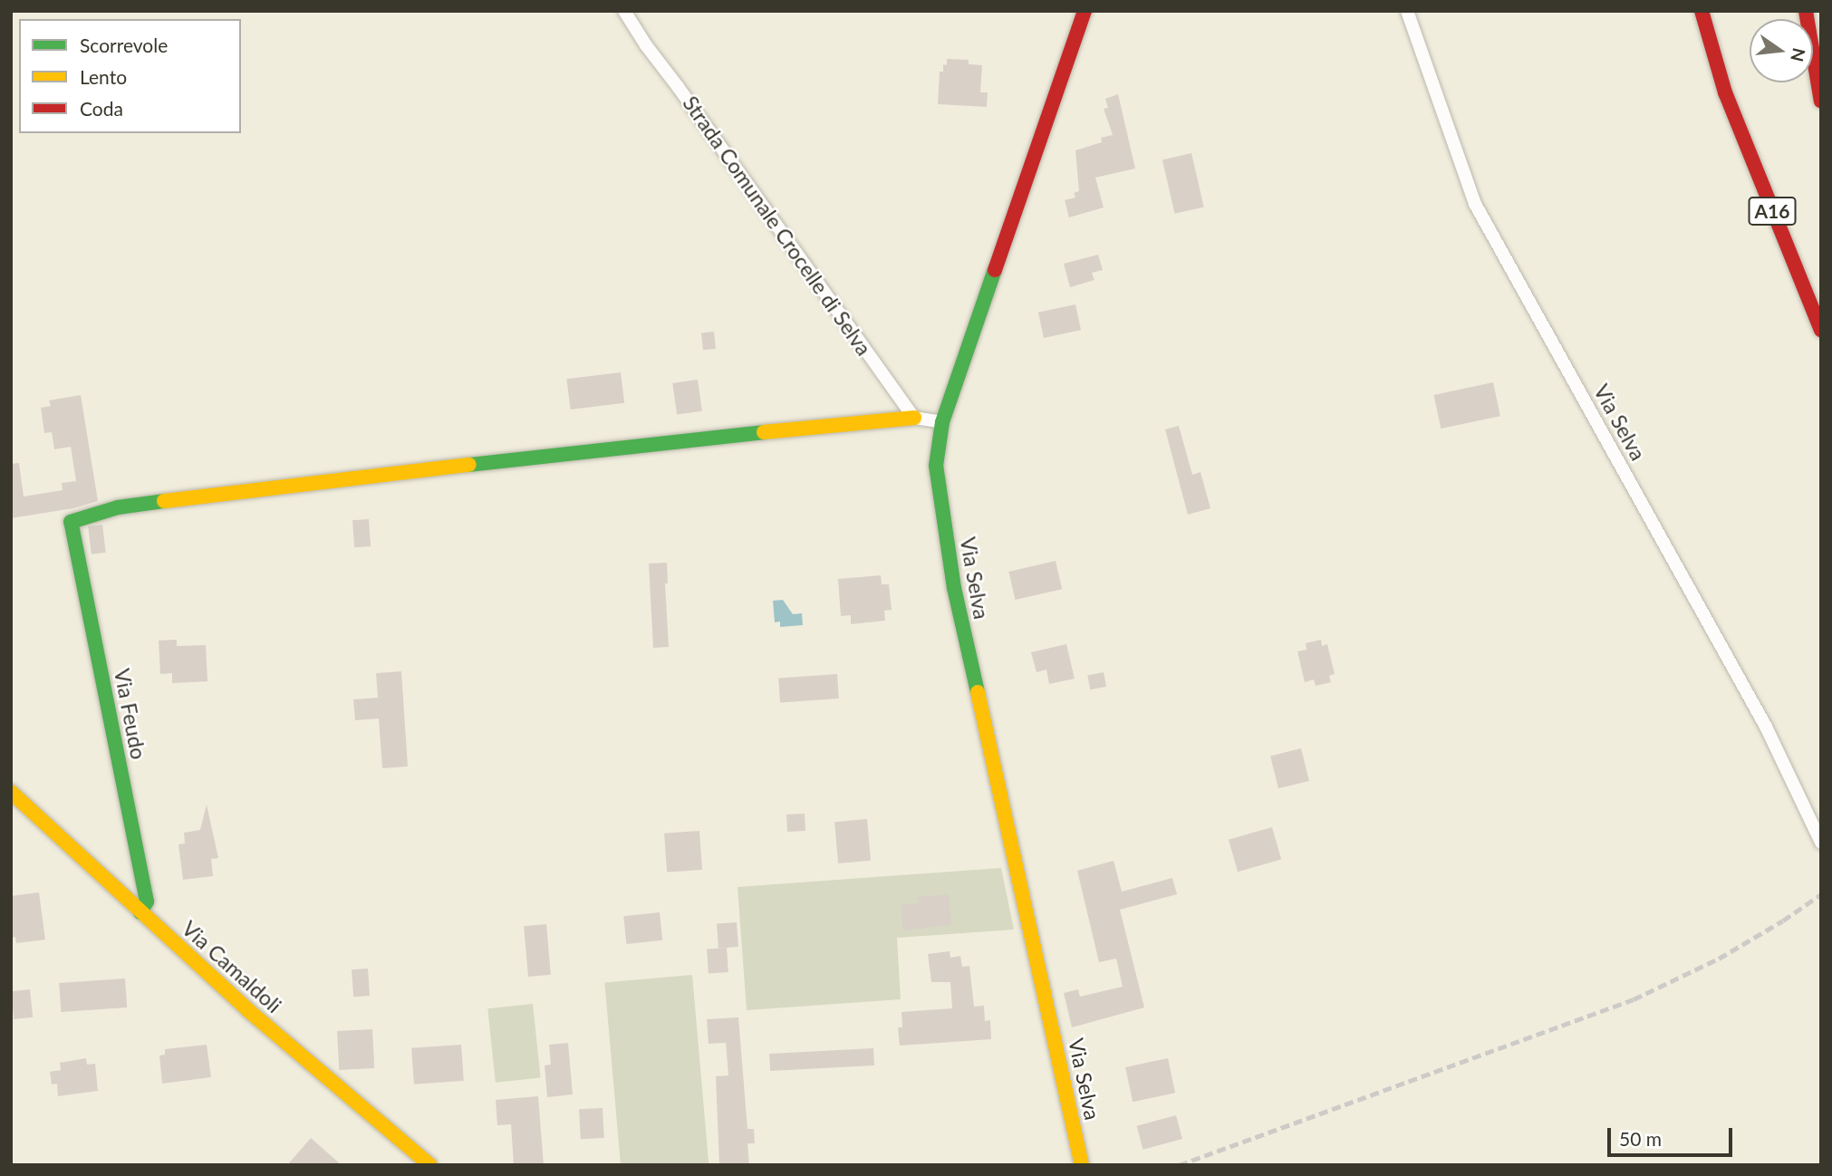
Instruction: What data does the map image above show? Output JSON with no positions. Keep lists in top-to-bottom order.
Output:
{
  "streets": {
    "main road": [
      "A16",
      "Via Selva",
      "Via Feudo",
      "Via Camaldoli"
    ],
    "street": ["Strada Comunale Crocelle di Selva"]
  },
  "crossings": [
    ["Strada Comunale Crocelle di Selva", "Via Feudo"],
    ["Via Feudo", "Via Camaldoli"]
  ],
  "legend": ["Scorrevole", "Lento", "Coda"],
  "scale_bar": "50 m",
  "north": "right"
}
